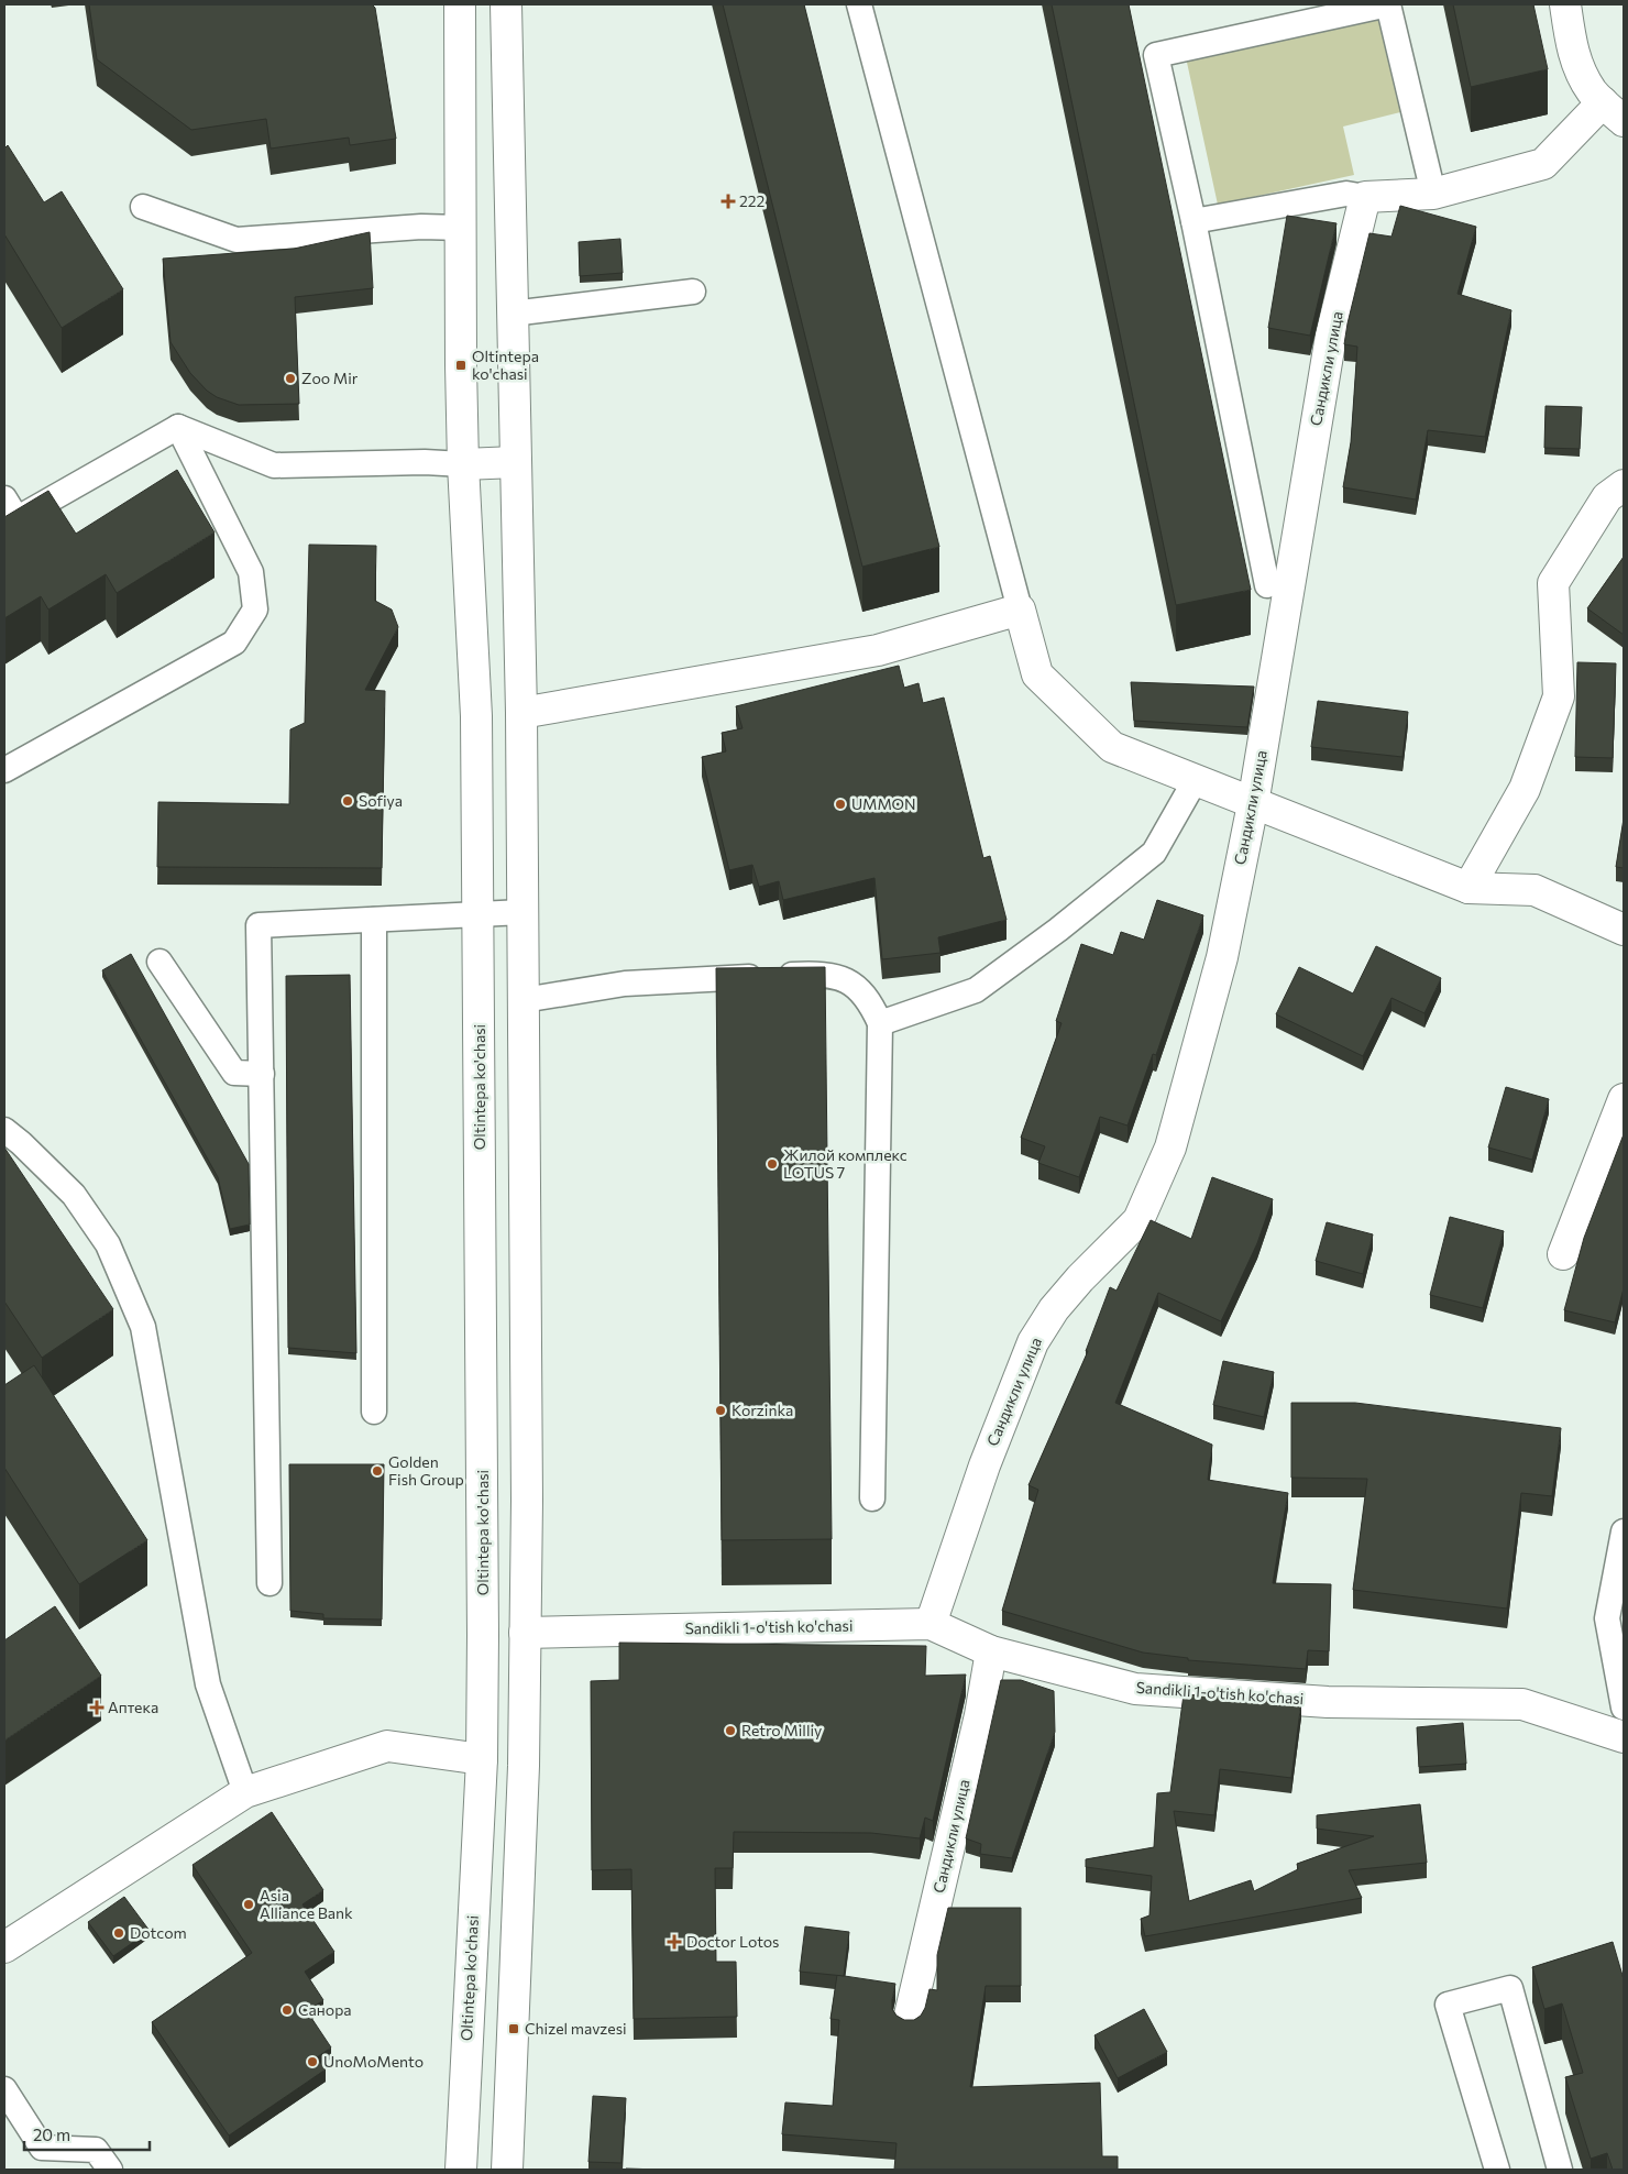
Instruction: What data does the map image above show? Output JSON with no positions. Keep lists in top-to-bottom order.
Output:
{
  "streets": {
    "street": ["Сандикли улица", "Oltintepa ko'chasi", "Sandikli 1-o'tish ko'chasi"]
  },
  "crossings": [
    ["Сандикли улица", "Sandikli 1-o'tish ko'chasi"]
  ],
  "places": {
    "health": ["222", "Аптека", "Doctor Lotos"],
    "transit": ["Oltintepa ko'chasi", "Chizel mavzesi"],
    "other": [
      "Zoo Mir",
      "Sofiya",
      "UMMON",
      "Жилой комплекс LOTUS 7",
      "Korzinka",
      "Golden Fish Group",
      "Retro Milliy",
      "Asia Alliance Bank",
      "Dotcom",
      "Санора",
      "UnoMoMento"
    ]
  },
  "scale_bar": "20 m"
}
